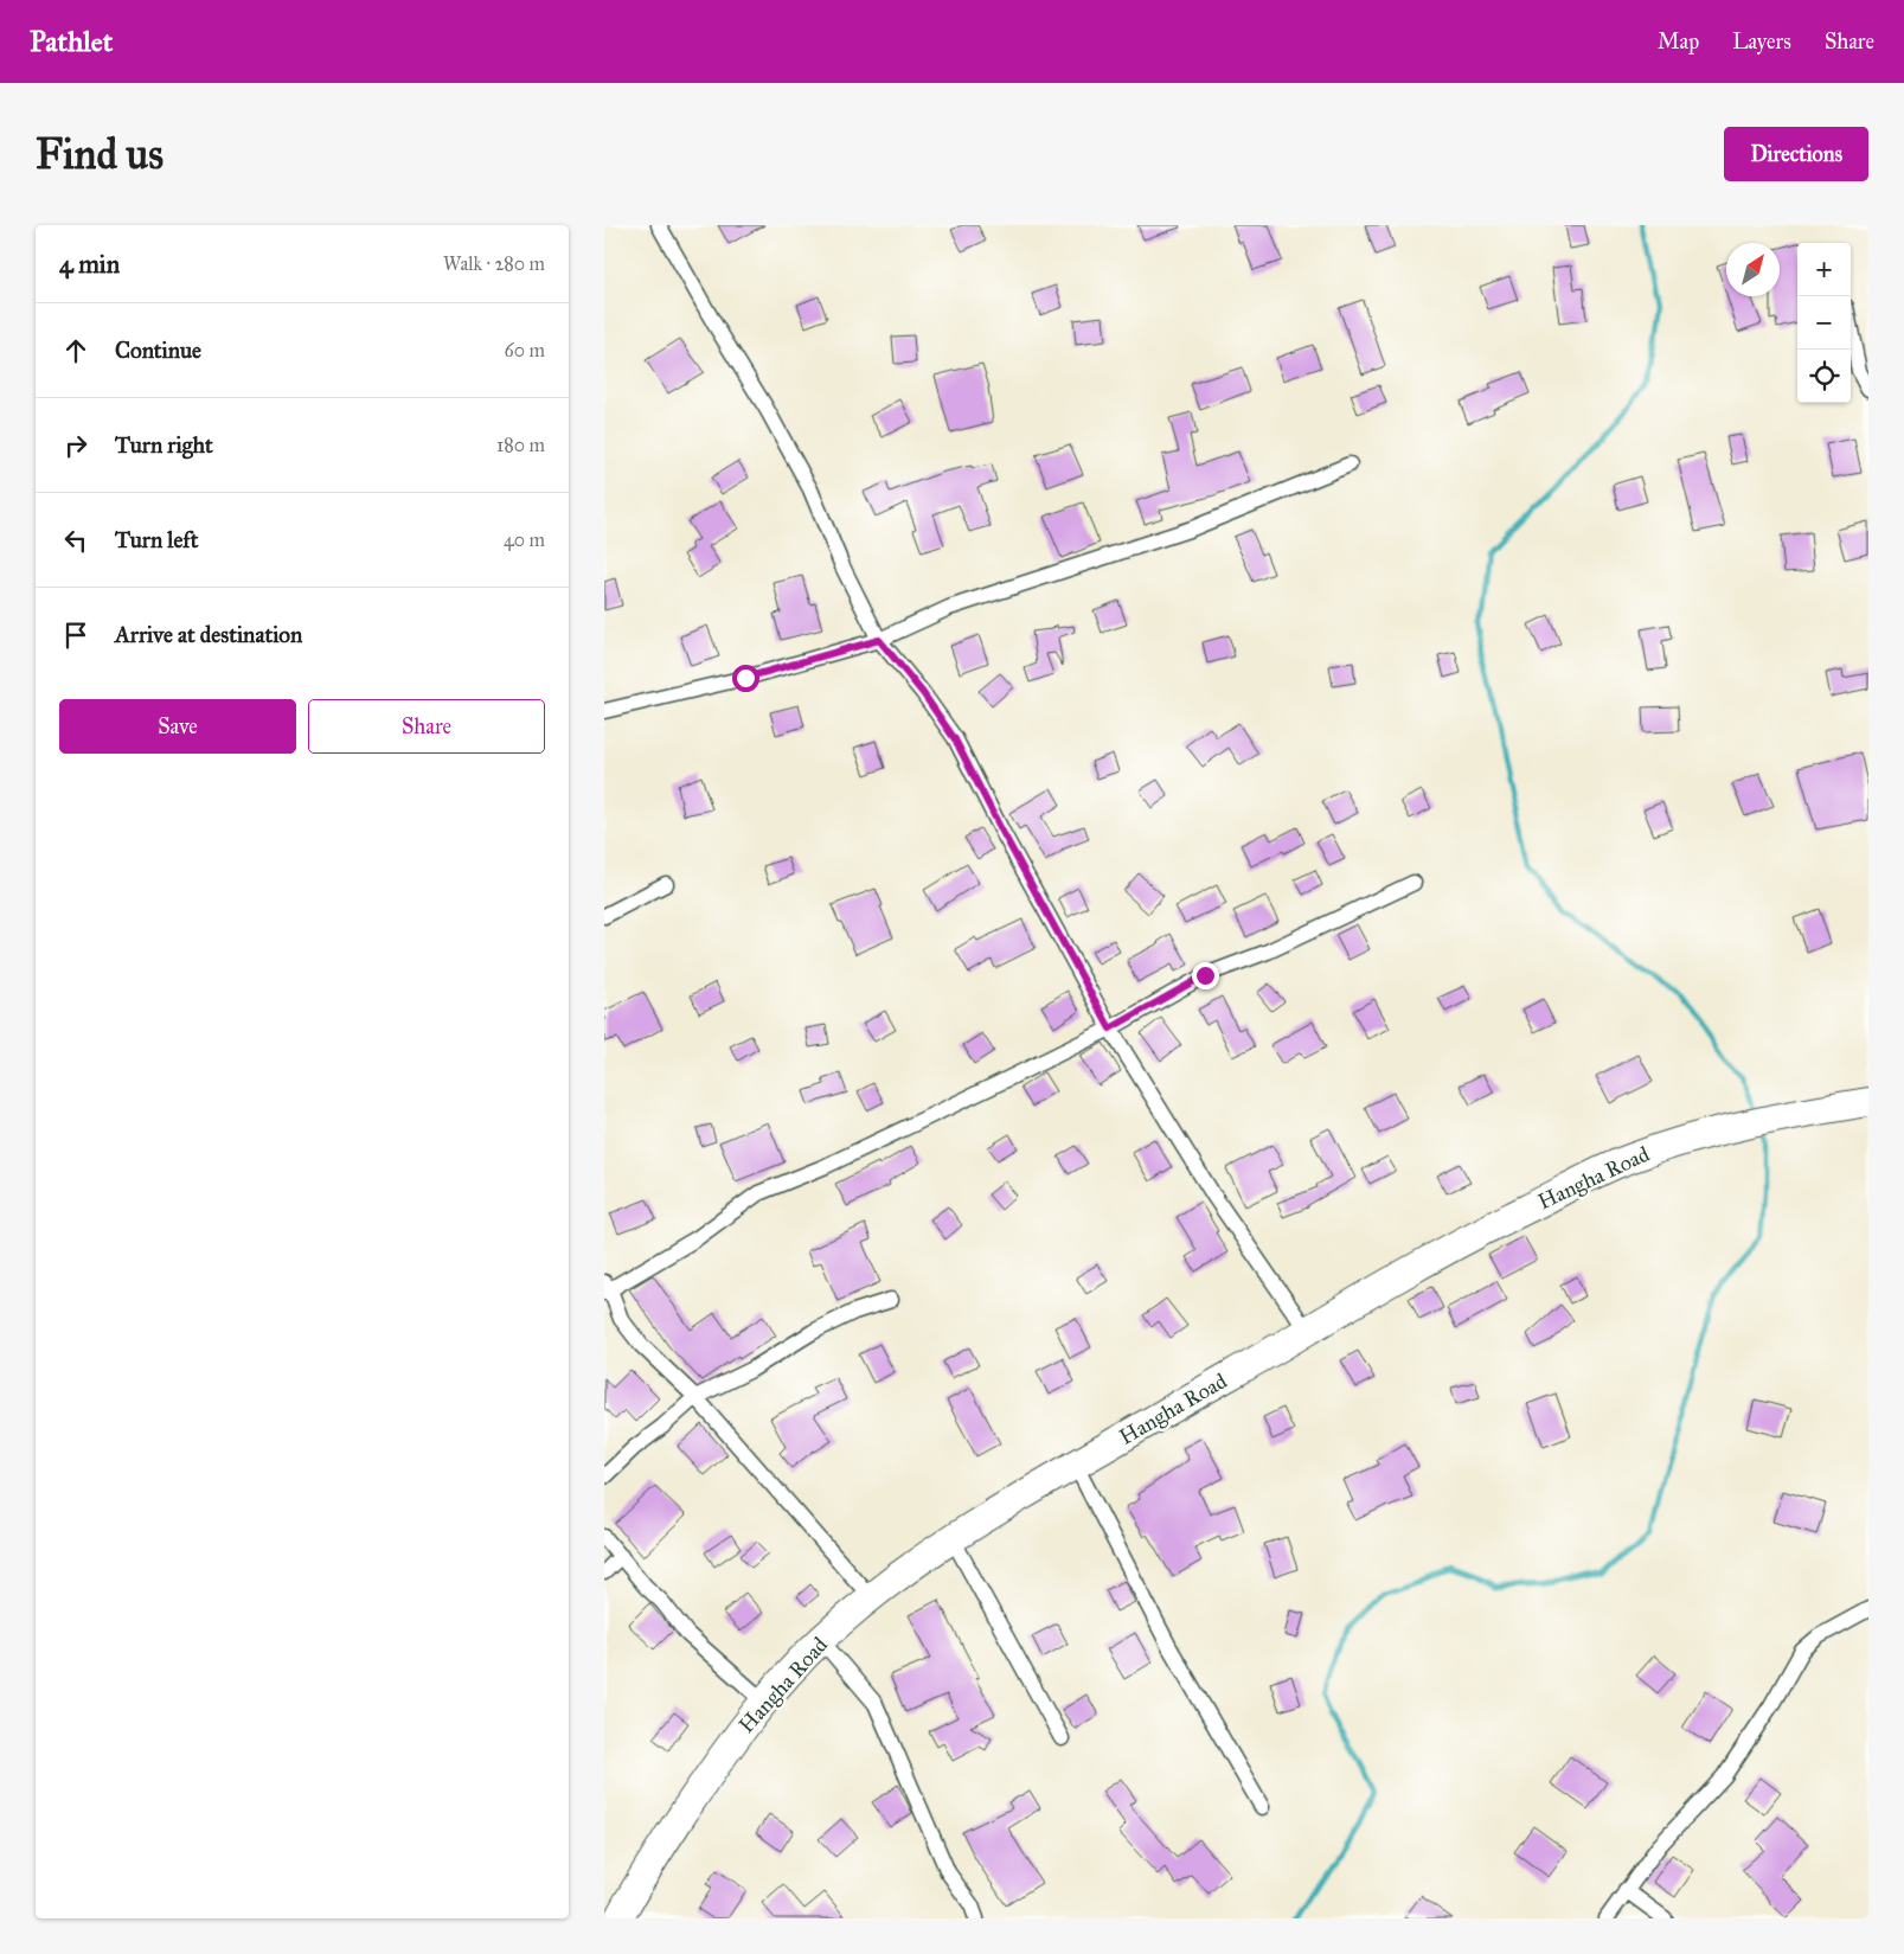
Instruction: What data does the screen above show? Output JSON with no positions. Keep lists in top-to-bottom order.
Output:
{
  "streets": {
    "highway": ["Hangha Road"]
  },
  "north": "top right",
  "page": {
    "header": "Pathlet",
    "nav": ["Map", "Layers", "Share"],
    "buttons": [
      "Directions",
      ["Save", "Share"]
    ],
    "title": "Find us",
    "heading": ["4 min", "Walk · 280 m"],
    "map_buttons": ["+", "−"],
    "list": [
      ["Continue", "60 m"],
      ["Turn right", "180 m"],
      ["Turn left", "40 m"],
      "Arrive at destination"
    ]
  }
}
